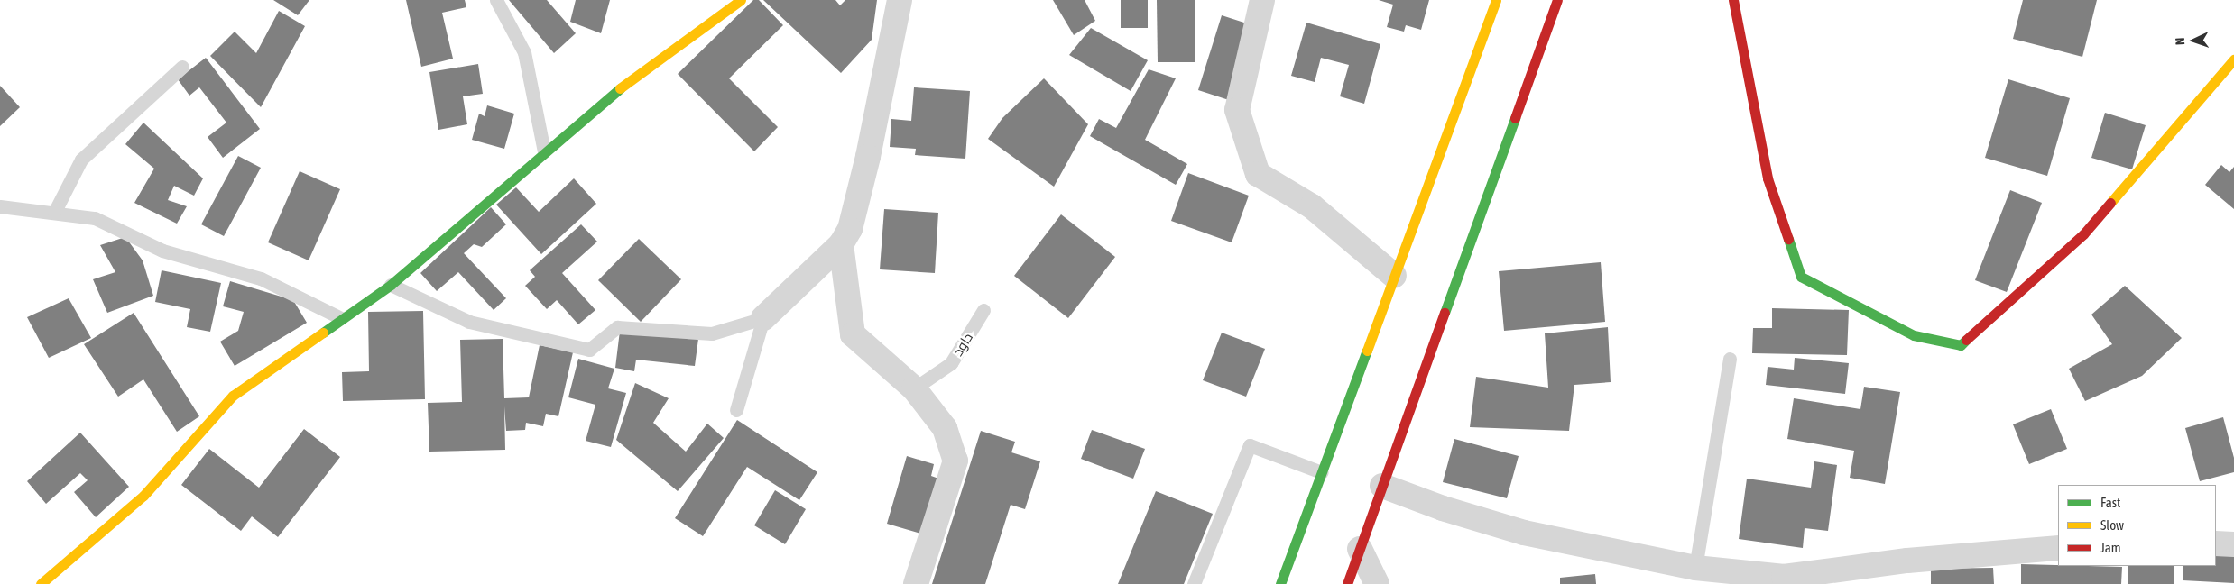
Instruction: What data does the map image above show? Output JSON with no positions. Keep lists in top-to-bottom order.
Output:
{
  "streets": {
    "lane": ["داود"]
  },
  "legend": ["Fast", "Slow", "Jam"],
  "north": "left"
}
